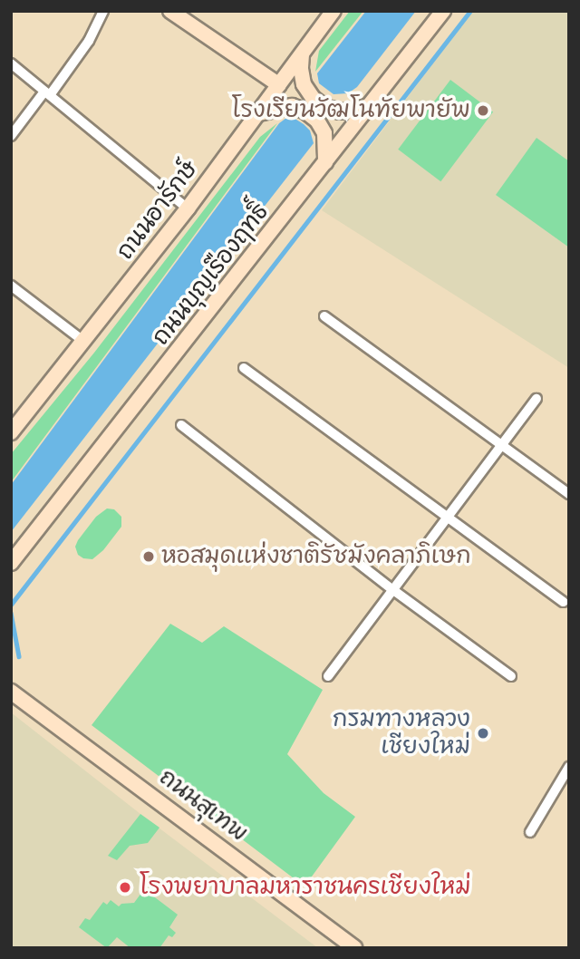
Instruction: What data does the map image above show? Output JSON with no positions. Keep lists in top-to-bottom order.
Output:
{
  "streets": {
    "main road": ["ถนนอารักษ์", "ถนนบุญเรืองฤทธิ์", "ถนนสุเทพ"]
  },
  "places": [
    "โรงเรียนวัฒโนทัยพายัพ",
    "หอสมุดแห่งชาติรัชมังคลาภิเษก",
    "กรมทางหลวง เชียงใหม่",
    "โรงพยาบาลมหาราชนครเชียงใหม่"
  ]
}
